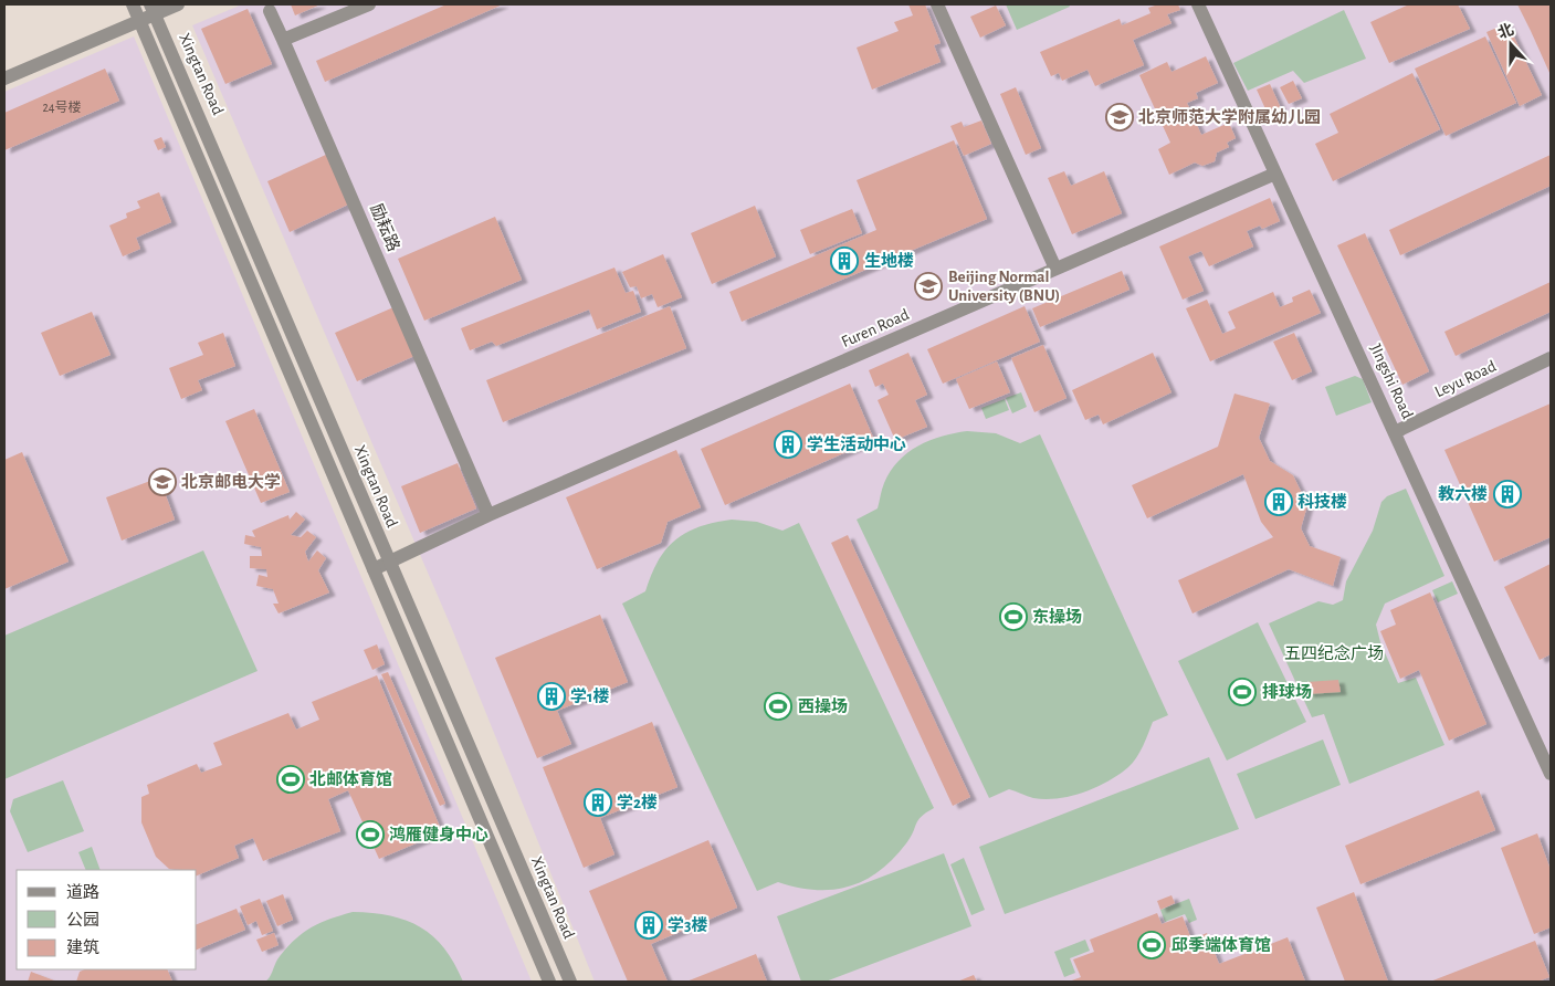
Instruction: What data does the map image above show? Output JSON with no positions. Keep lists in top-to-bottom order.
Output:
{
  "streets": {
    "street": [
      "Xingtan Road",
      "励耘路",
      "Furen Road",
      "Leyu Road",
      "JIngshi Road"
    ]
  },
  "crossings": [
    ["Xingtan Road", "Furen Road"],
    ["励耘路", "Furen Road"],
    ["Furen Road", "JIngshi Road"],
    ["Leyu Road", "JIngshi Road"]
  ],
  "parks": ["五四纪念广场"],
  "places": {
    "school or university": ["北京师范大学附属幼儿园", "Beijing Normal University (BNU)", "北京邮电大学"],
    "building": [
      "生地楼",
      "学生活动中心",
      "教六楼",
      "科技楼",
      "学1楼",
      "学2楼",
      "学3楼"
    ],
    "sports": [
      "东操场",
      "排球场",
      "西操场",
      "北邮体育馆",
      "鸿雁健身中心",
      "邱季端体育馆"
    ]
  },
  "house_numbers": ["24号楼"],
  "legend": ["道路", "公园", "建筑"],
  "north": "top"
}
